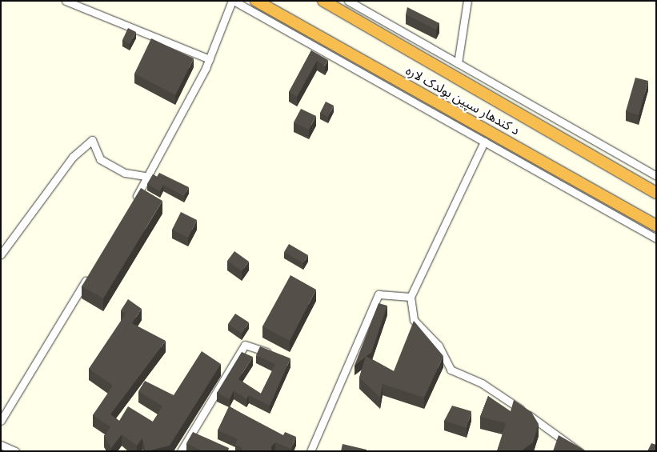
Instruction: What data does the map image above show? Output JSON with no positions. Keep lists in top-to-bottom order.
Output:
{
  "streets": {
    "highway": ["د کندهار سپین بولدک لاره"]
  }
}
